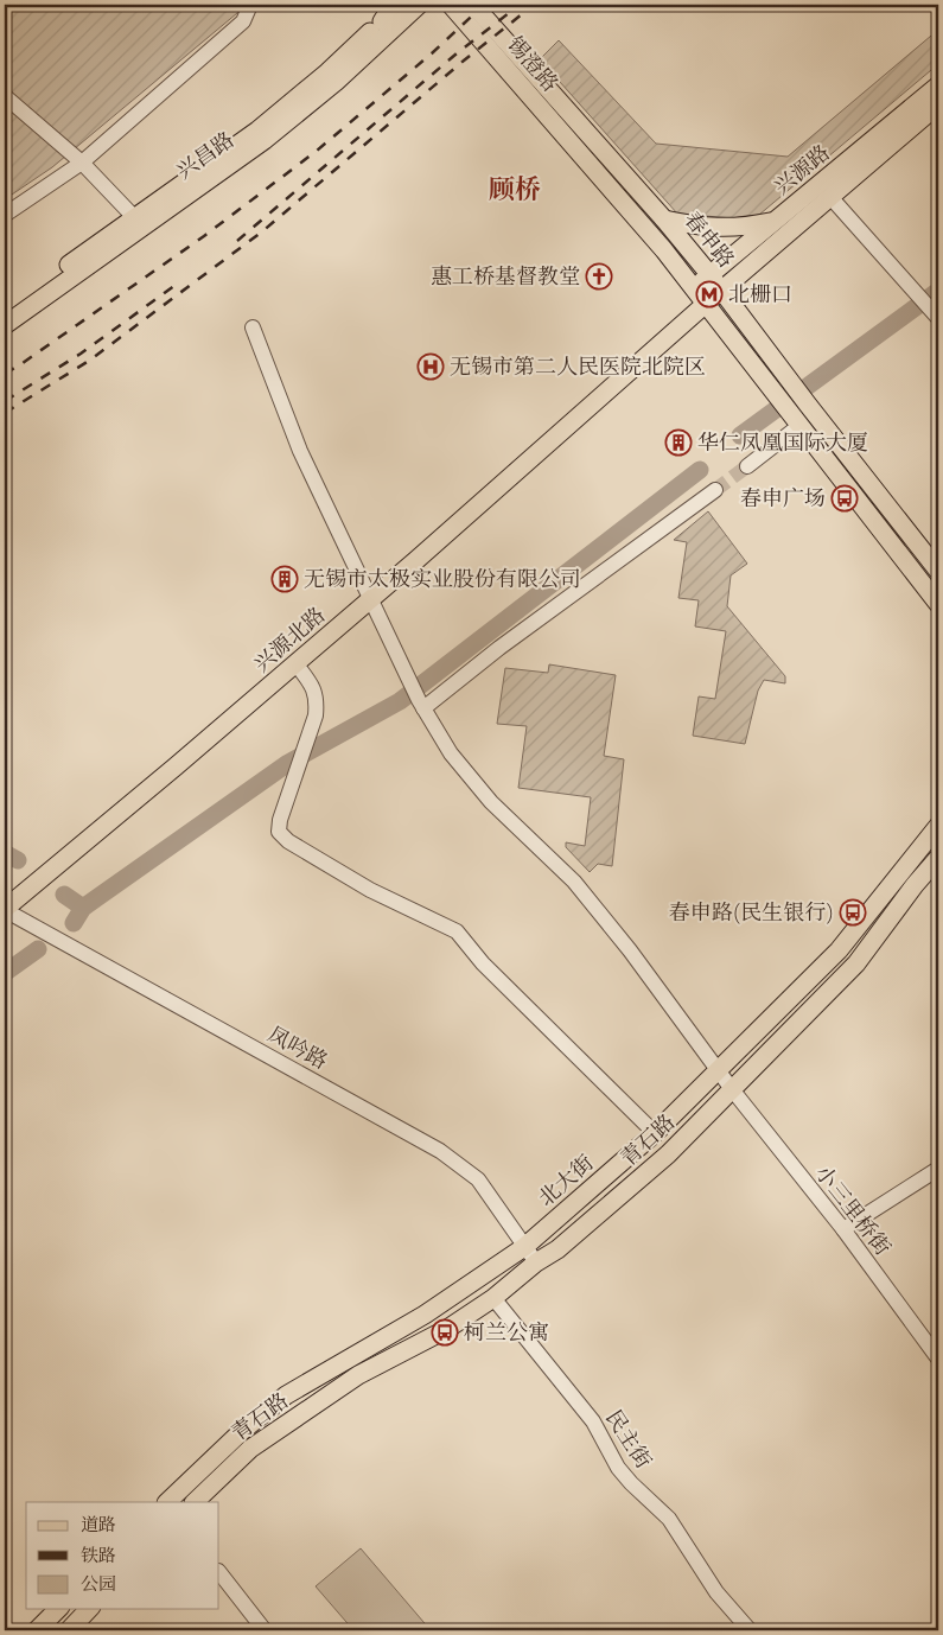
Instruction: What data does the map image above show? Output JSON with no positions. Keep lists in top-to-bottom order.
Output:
{
  "streets": {
    "main road": [
      "锡澄路",
      "兴昌路",
      "兴源路",
      "春申路",
      "兴源北路",
      "青石路",
      "北大街"
    ],
    "street": ["凤吟路", "小三里桥街", "民主街"]
  },
  "crossings": [
    ["锡澄路", "春申路"],
    ["兴源路", "春申路"],
    ["兴源路", "兴源北路"],
    ["春申路", "兴源北路"],
    ["兴源北路", "凤吟路"],
    ["兴源北路", "小三里桥街"],
    ["凤吟路", "青石路"],
    ["凤吟路", "北大街"],
    ["青石路", "小三里桥街"],
    ["青石路", "民主街"],
    ["北大街", "小三里桥街"]
  ],
  "districts": ["顾桥"],
  "places": {
    "church": ["惠工桥基督教堂"],
    "metro station": ["北栅口"],
    "hospital": ["无锡市第二人民医院北院区"],
    "building": ["华仁凤凰国际大厦", "无锡市太极实业股份有限公司"],
    "bus stop": ["春申广场", "春申路(民生银行)", "柯兰公寓"]
  },
  "legend": ["道路", "铁路", "公园"]
}
